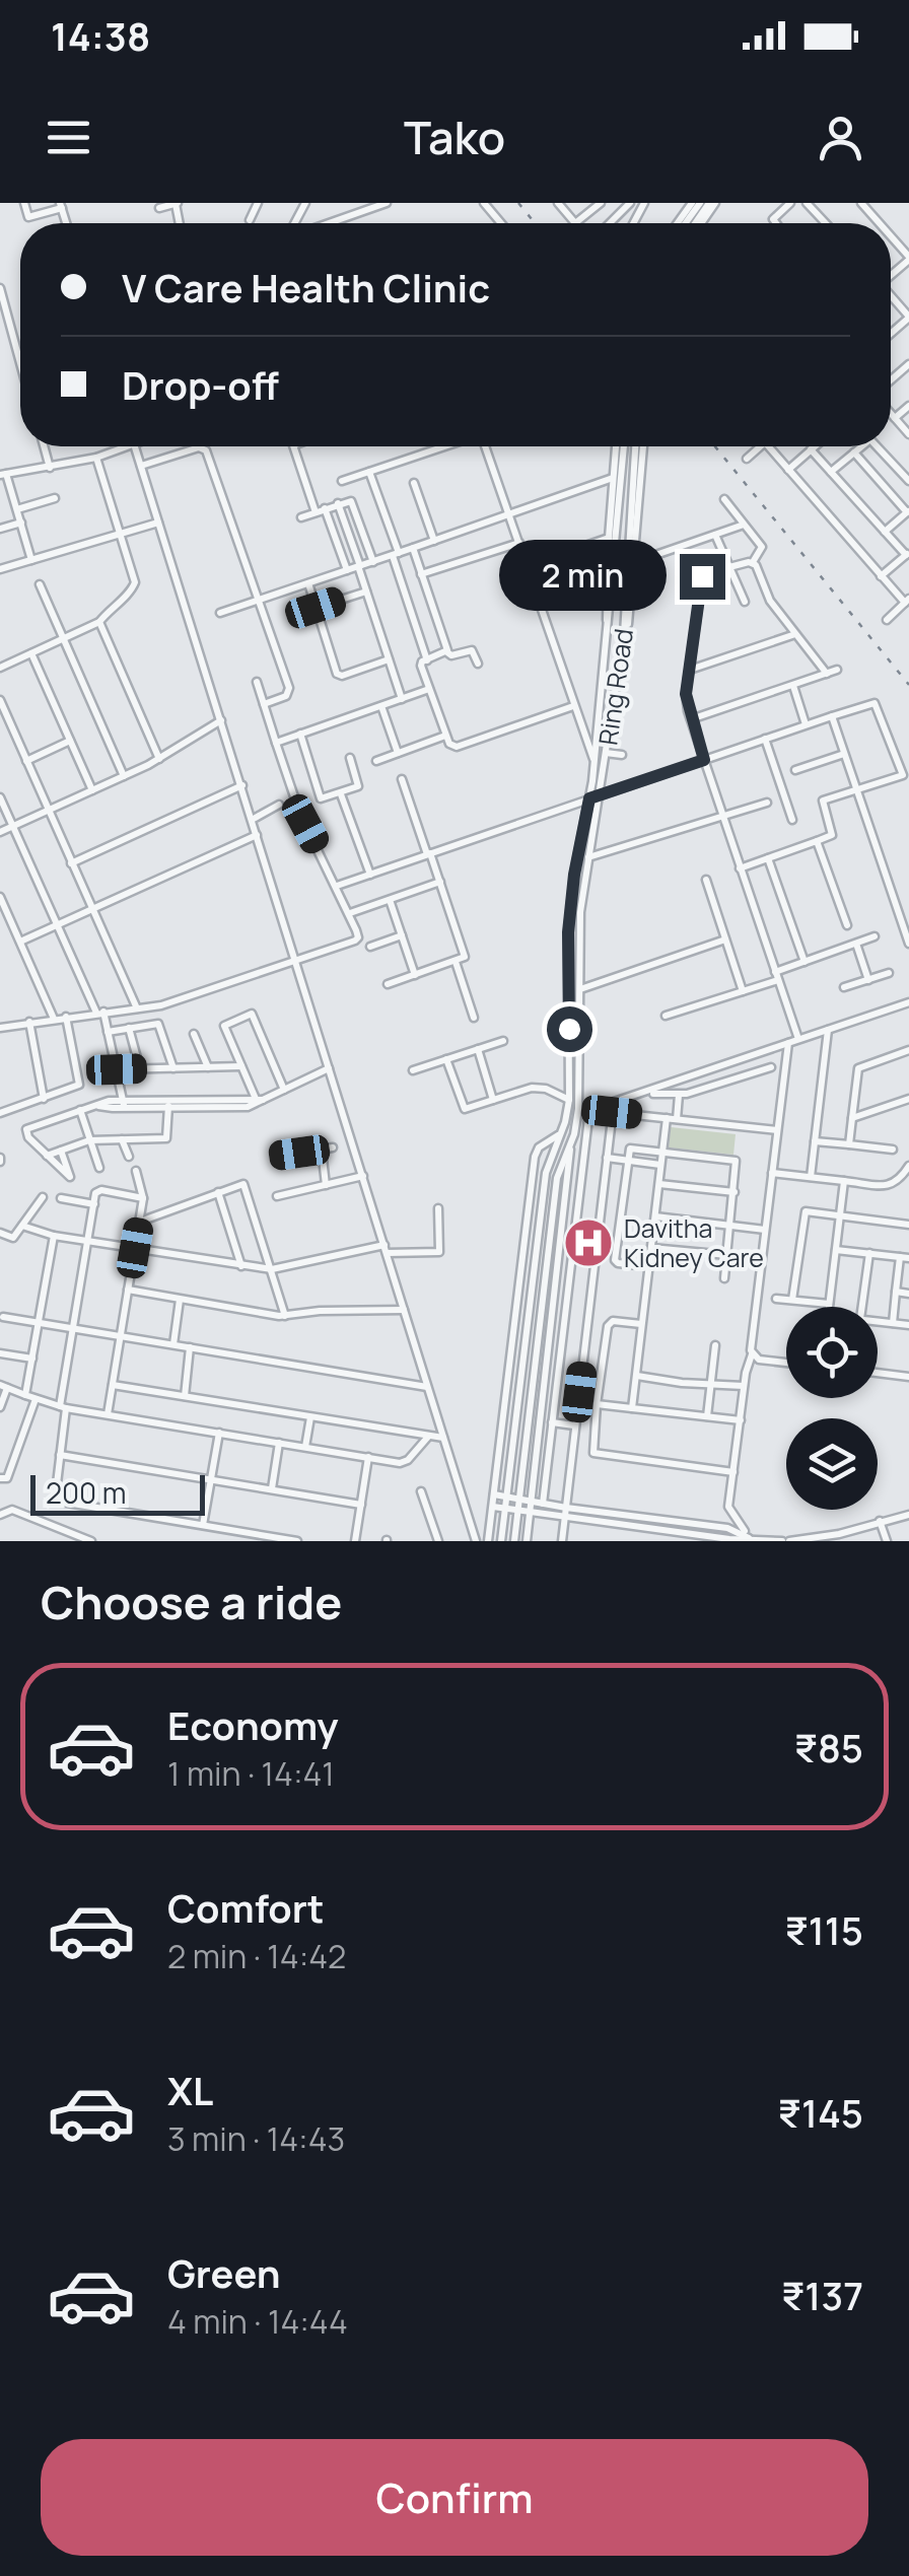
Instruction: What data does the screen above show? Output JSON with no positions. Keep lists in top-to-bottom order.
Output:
{
  "streets": {
    "street": ["Ring Road"]
  },
  "places": {
    "hospital": ["Davitha Kidney Care"]
  },
  "scale_bar": "200 m",
  "page": {
    "status": "14:38",
    "header": "Tako",
    "banner": ["V Care Health Clinic", "Drop-off"],
    "bubble": "2 min",
    "scale": "200 m",
    "heading": "Choose a ride",
    "list": [
      {
        "name": "Economy",
        "note": "1 min · 14:41",
        "value": "₹85"
      },
      {
        "name": "Comfort",
        "note": "2 min · 14:42",
        "value": "₹115"
      },
      {
        "name": "XL",
        "note": "3 min · 14:43",
        "value": "₹145"
      },
      {
        "name": "Green",
        "note": "4 min · 14:44",
        "value": "₹137"
      }
    ],
    "buttons": "Confirm"
  }
}
